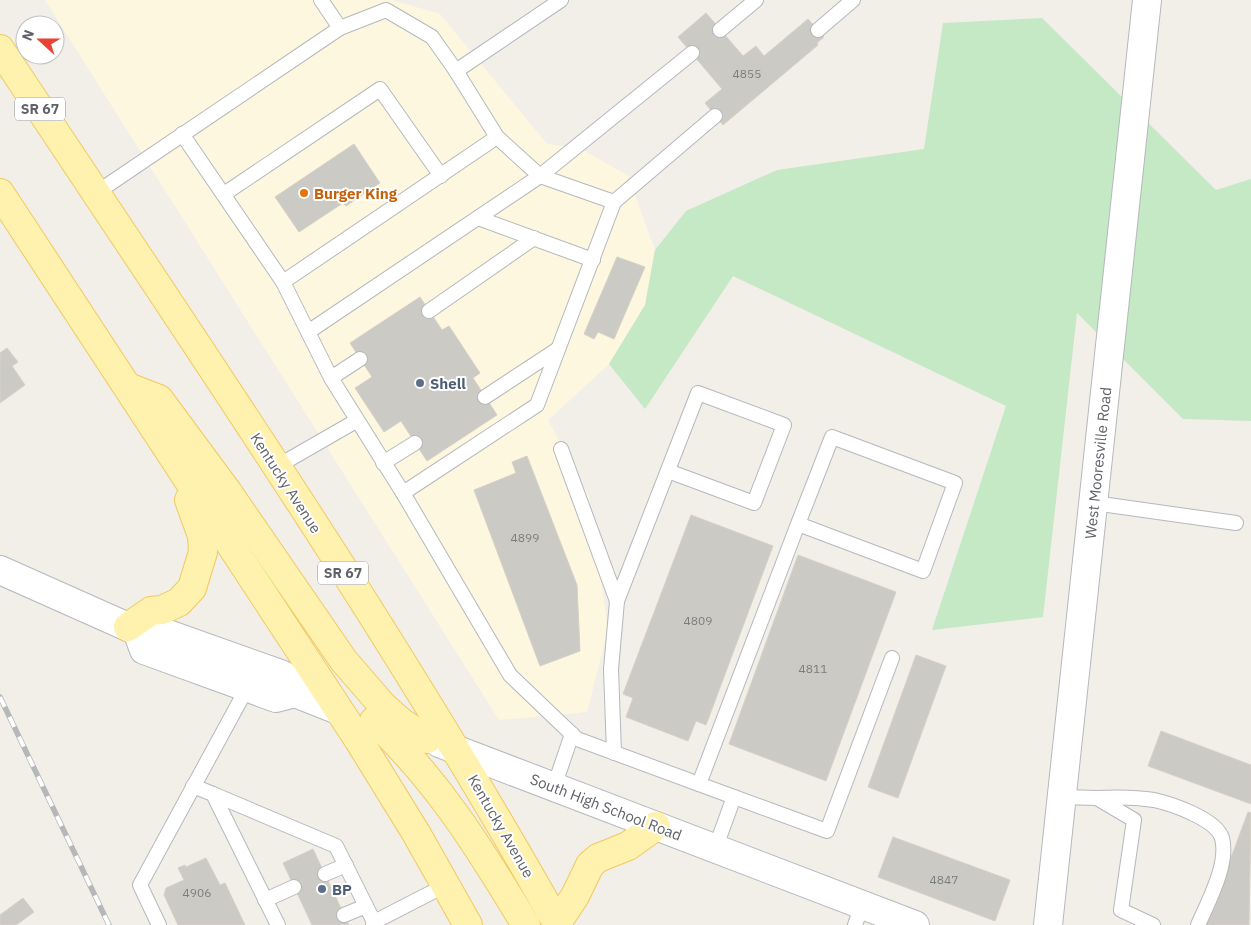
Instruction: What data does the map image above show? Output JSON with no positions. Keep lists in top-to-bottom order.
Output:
{
  "streets": {
    "main road": ["SR 67", "Kentucky Avenue"],
    "street": ["West Mooresville Road", "South High School Road"]
  },
  "crossings": [
    ["Kentucky Avenue", "South High School Road"]
  ],
  "places": ["Burger King", "Shell", "BP"],
  "house_numbers": [
    "4855",
    "4899",
    "4809",
    "4811",
    "4847",
    "4906"
  ],
  "north": "left"
}
